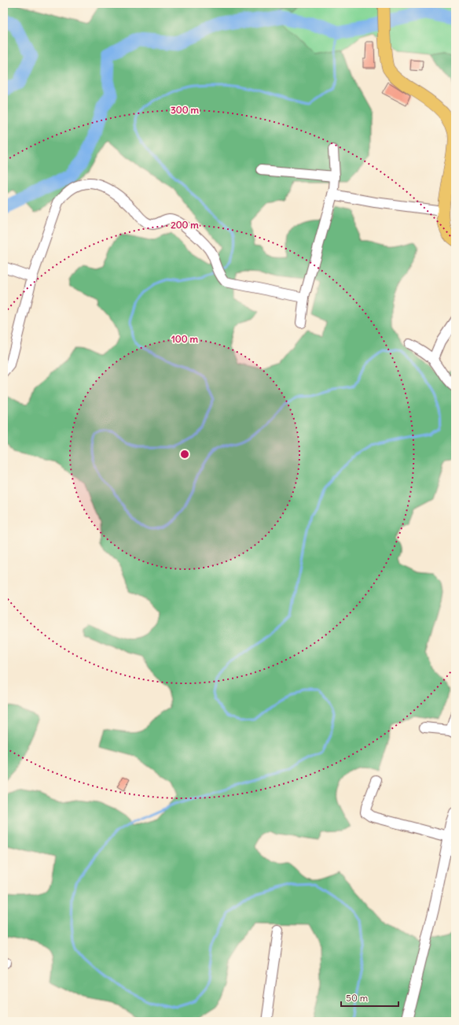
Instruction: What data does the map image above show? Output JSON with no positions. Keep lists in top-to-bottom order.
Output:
{
  "scale_bar": "50 m",
  "rings": ["300 m", "200 m", "100 m"]
}
